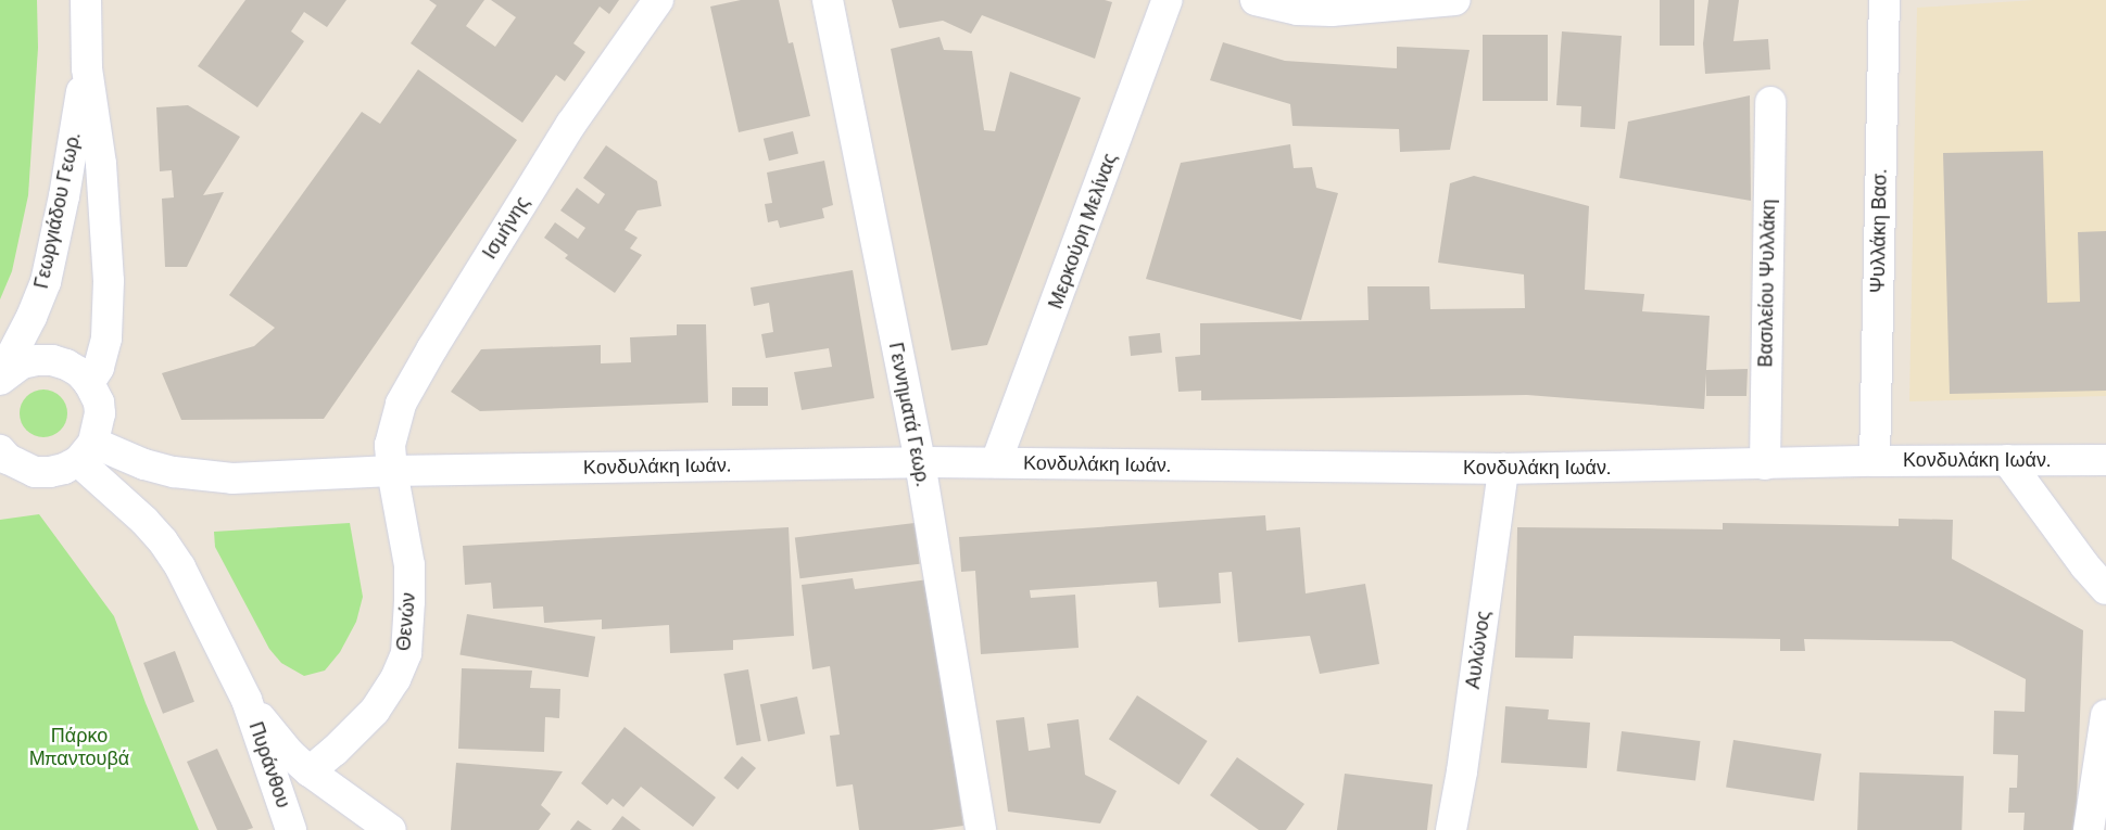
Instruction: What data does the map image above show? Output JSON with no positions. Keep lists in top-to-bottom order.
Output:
{
  "streets": {
    "street": [
      "Γεωργιάδου Γεωρ.",
      "Ισμήνης",
      "Μερκούρη Μελίνας",
      "Ψυλλάκη Βασ.",
      "Βασιλείου Ψυλλάκη",
      "Γεννηματά Γεωρ.",
      "Κονδυλάκη Ιωάν.",
      "Θενών",
      "Αυλώνος",
      "Πυράνθου"
    ]
  },
  "crossings": [
    ["Ισμήνης", "Κονδυλάκη Ιωάν."],
    ["Ισμήνης", "Θενών"],
    ["Μερκούρη Μελίνας", "Κονδυλάκη Ιωάν."],
    ["Ψυλλάκη Βασ.", "Κονδυλάκη Ιωάν."],
    ["Βασιλείου Ψυλλάκη", "Κονδυλάκη Ιωάν."],
    ["Γεννηματά Γεωρ.", "Κονδυλάκη Ιωάν."],
    ["Κονδυλάκη Ιωάν.", "Θενών"],
    ["Κονδυλάκη Ιωάν.", "Αυλώνος"]
  ],
  "parks": ["Πάρκο Μπαντουβά"]
}
